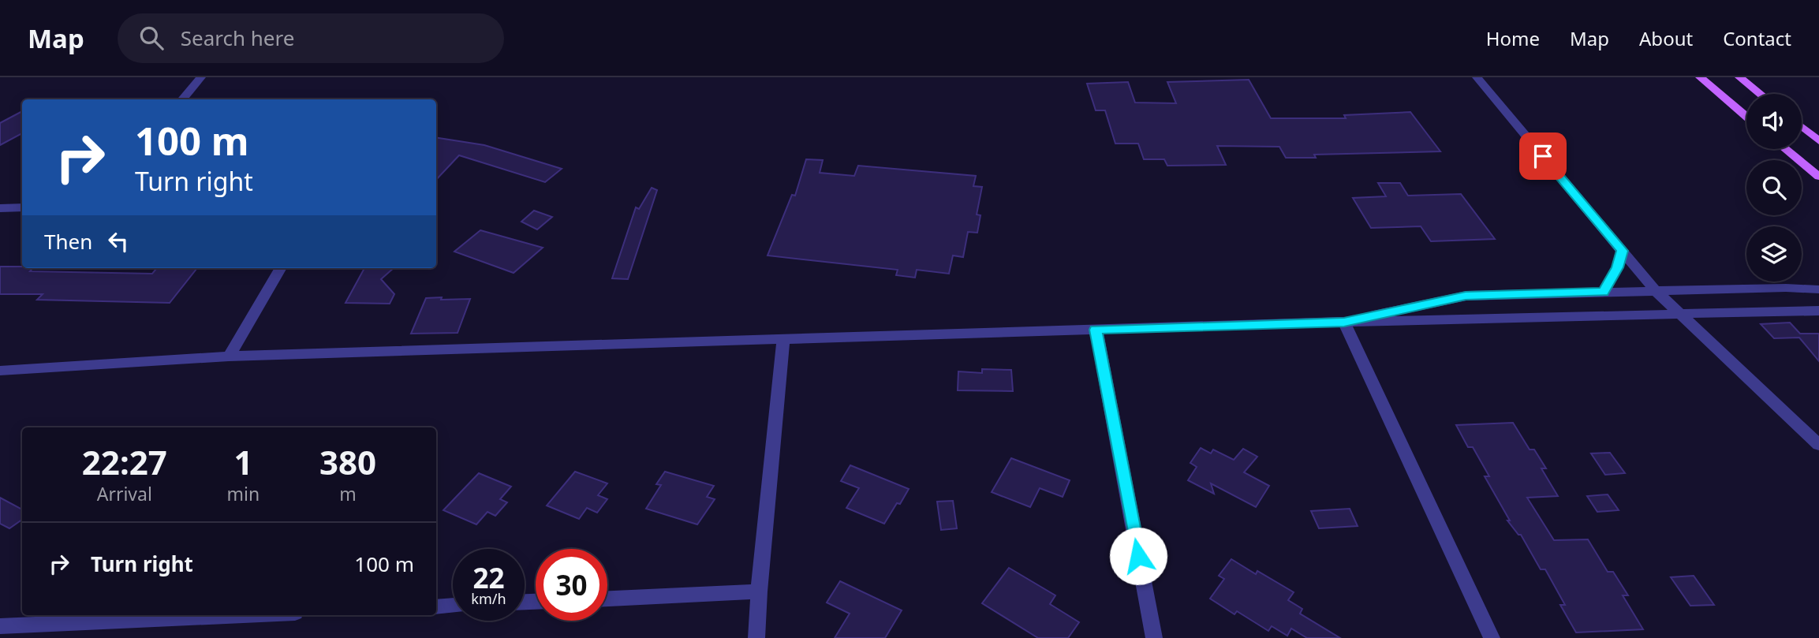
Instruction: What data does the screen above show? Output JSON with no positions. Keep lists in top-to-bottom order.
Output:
{
  "page": {
    "header": "Map",
    "search": "Search here",
    "nav": [
      "Home",
      "Map",
      "About",
      "Contact"
    ],
    "turn": ["100 m", "Turn right"],
    "then": "Then",
    "eta": [
      "22:27",
      "Arrival",
      "1",
      "min",
      "380",
      "m"
    ],
    "list": [
      {
        "name": "Turn right",
        "value": "100 m"
      }
    ],
    "speed": "22 km/h",
    "limit": "30"
  }
}
